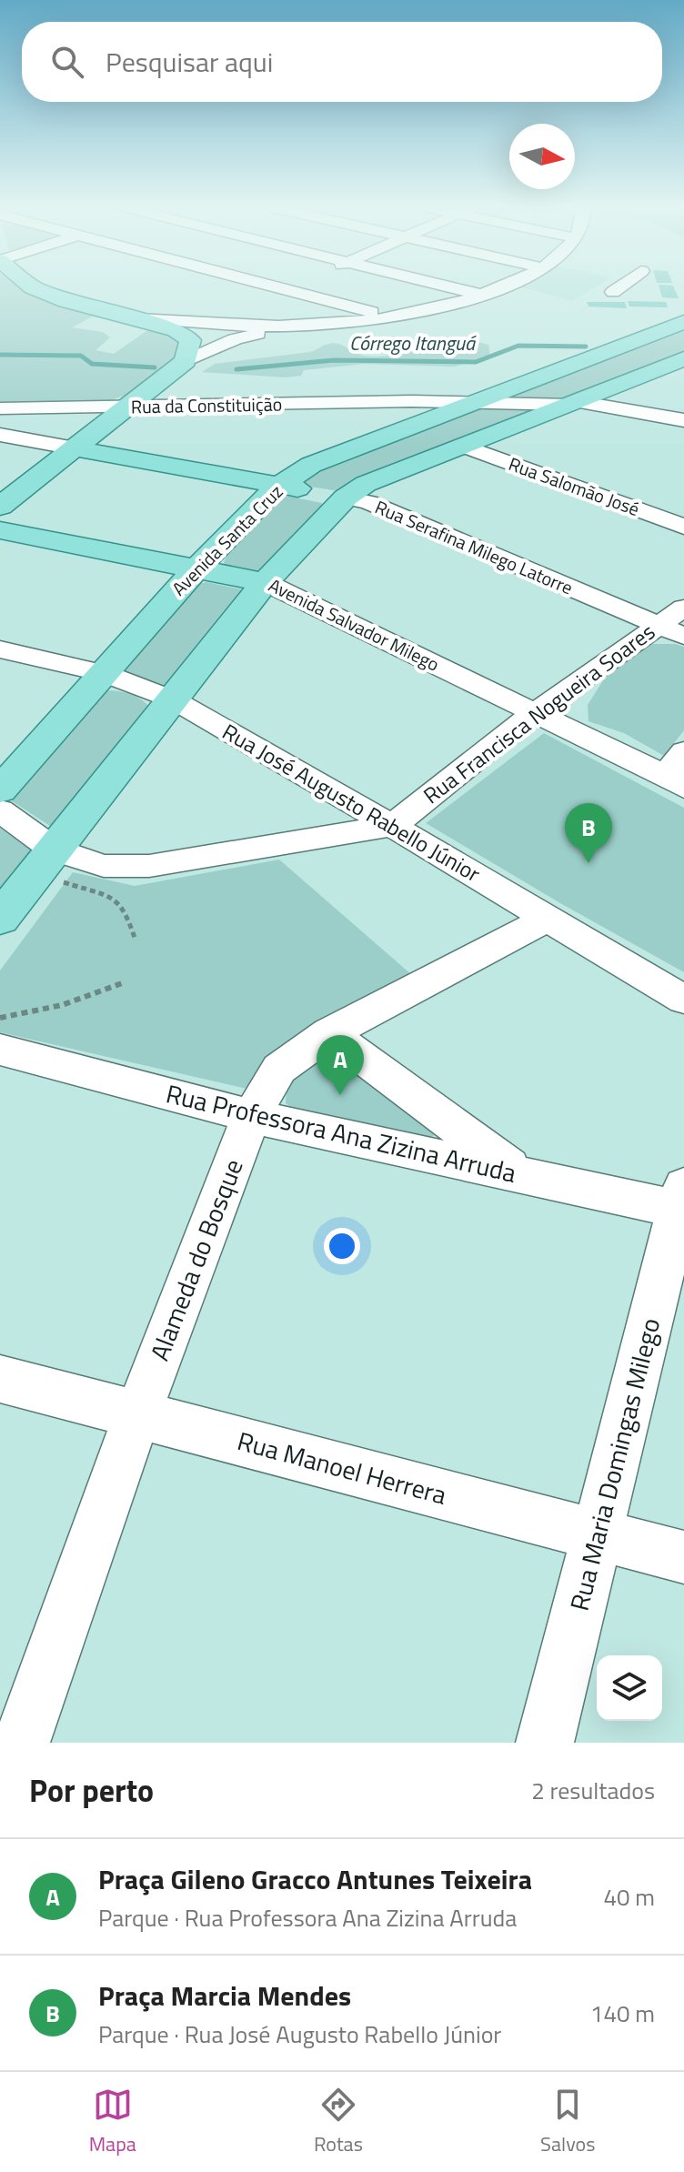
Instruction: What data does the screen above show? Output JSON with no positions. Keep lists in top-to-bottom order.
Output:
{
  "streets": {
    "main road": ["Avenida Santa Cruz", "Rua Serafina Milego Latorre", "Avenida Salvador Milego"],
    "street": [
      "Rua da Constituição",
      "Rua Salomão José",
      "Rua Francisca Nogueira Soares",
      "Rua José Augusto Rabello Júnior",
      "Rua Professora Ana Zizina Arruda",
      "Alameda do Bosque",
      "Rua Maria Domingas Milego",
      "Rua Manoel Herrera"
    ]
  },
  "crossings": [
    ["Rua da Constituição", "Avenida Santa Cruz"],
    ["Avenida Santa Cruz", "Rua Serafina Milego Latorre"],
    ["Avenida Santa Cruz", "Avenida Salvador Milego"],
    ["Avenida Santa Cruz", "Rua José Augusto Rabello Júnior"],
    ["Rua Serafina Milego Latorre", "Rua Francisca Nogueira Soares"],
    ["Avenida Salvador Milego", "Rua Francisca Nogueira Soares"],
    ["Rua Francisca Nogueira Soares", "Rua José Augusto Rabello Júnior"],
    ["Rua José Augusto Rabello Júnior", "Alameda do Bosque"],
    ["Rua Professora Ana Zizina Arruda", "Alameda do Bosque"],
    ["Rua Professora Ana Zizina Arruda", "Rua Maria Domingas Milego"],
    ["Alameda do Bosque", "Rua Manoel Herrera"],
    ["Rua Maria Domingas Milego", "Rua Manoel Herrera"]
  ],
  "water": ["Córrego Itanguá"],
  "north": "right",
  "page": {
    "search": "Pesquisar aqui",
    "pins": ["B", "A"],
    "heading": ["Por perto", "2 resultados"],
    "list": [
      {
        "mark": "A",
        "name": "Praça Gileno Gracco Antunes Teixeira",
        "note": "Parque · Rua Professora Ana Zizina Arruda",
        "value": "40 m"
      },
      {
        "mark": "B",
        "name": "Praça Marcia Mendes",
        "note": "Parque · Rua José Augusto Rabello Júnior",
        "value": "140 m"
      }
    ],
    "nav": ["Mapa", "Rotas", "Salvos"]
  }
}
